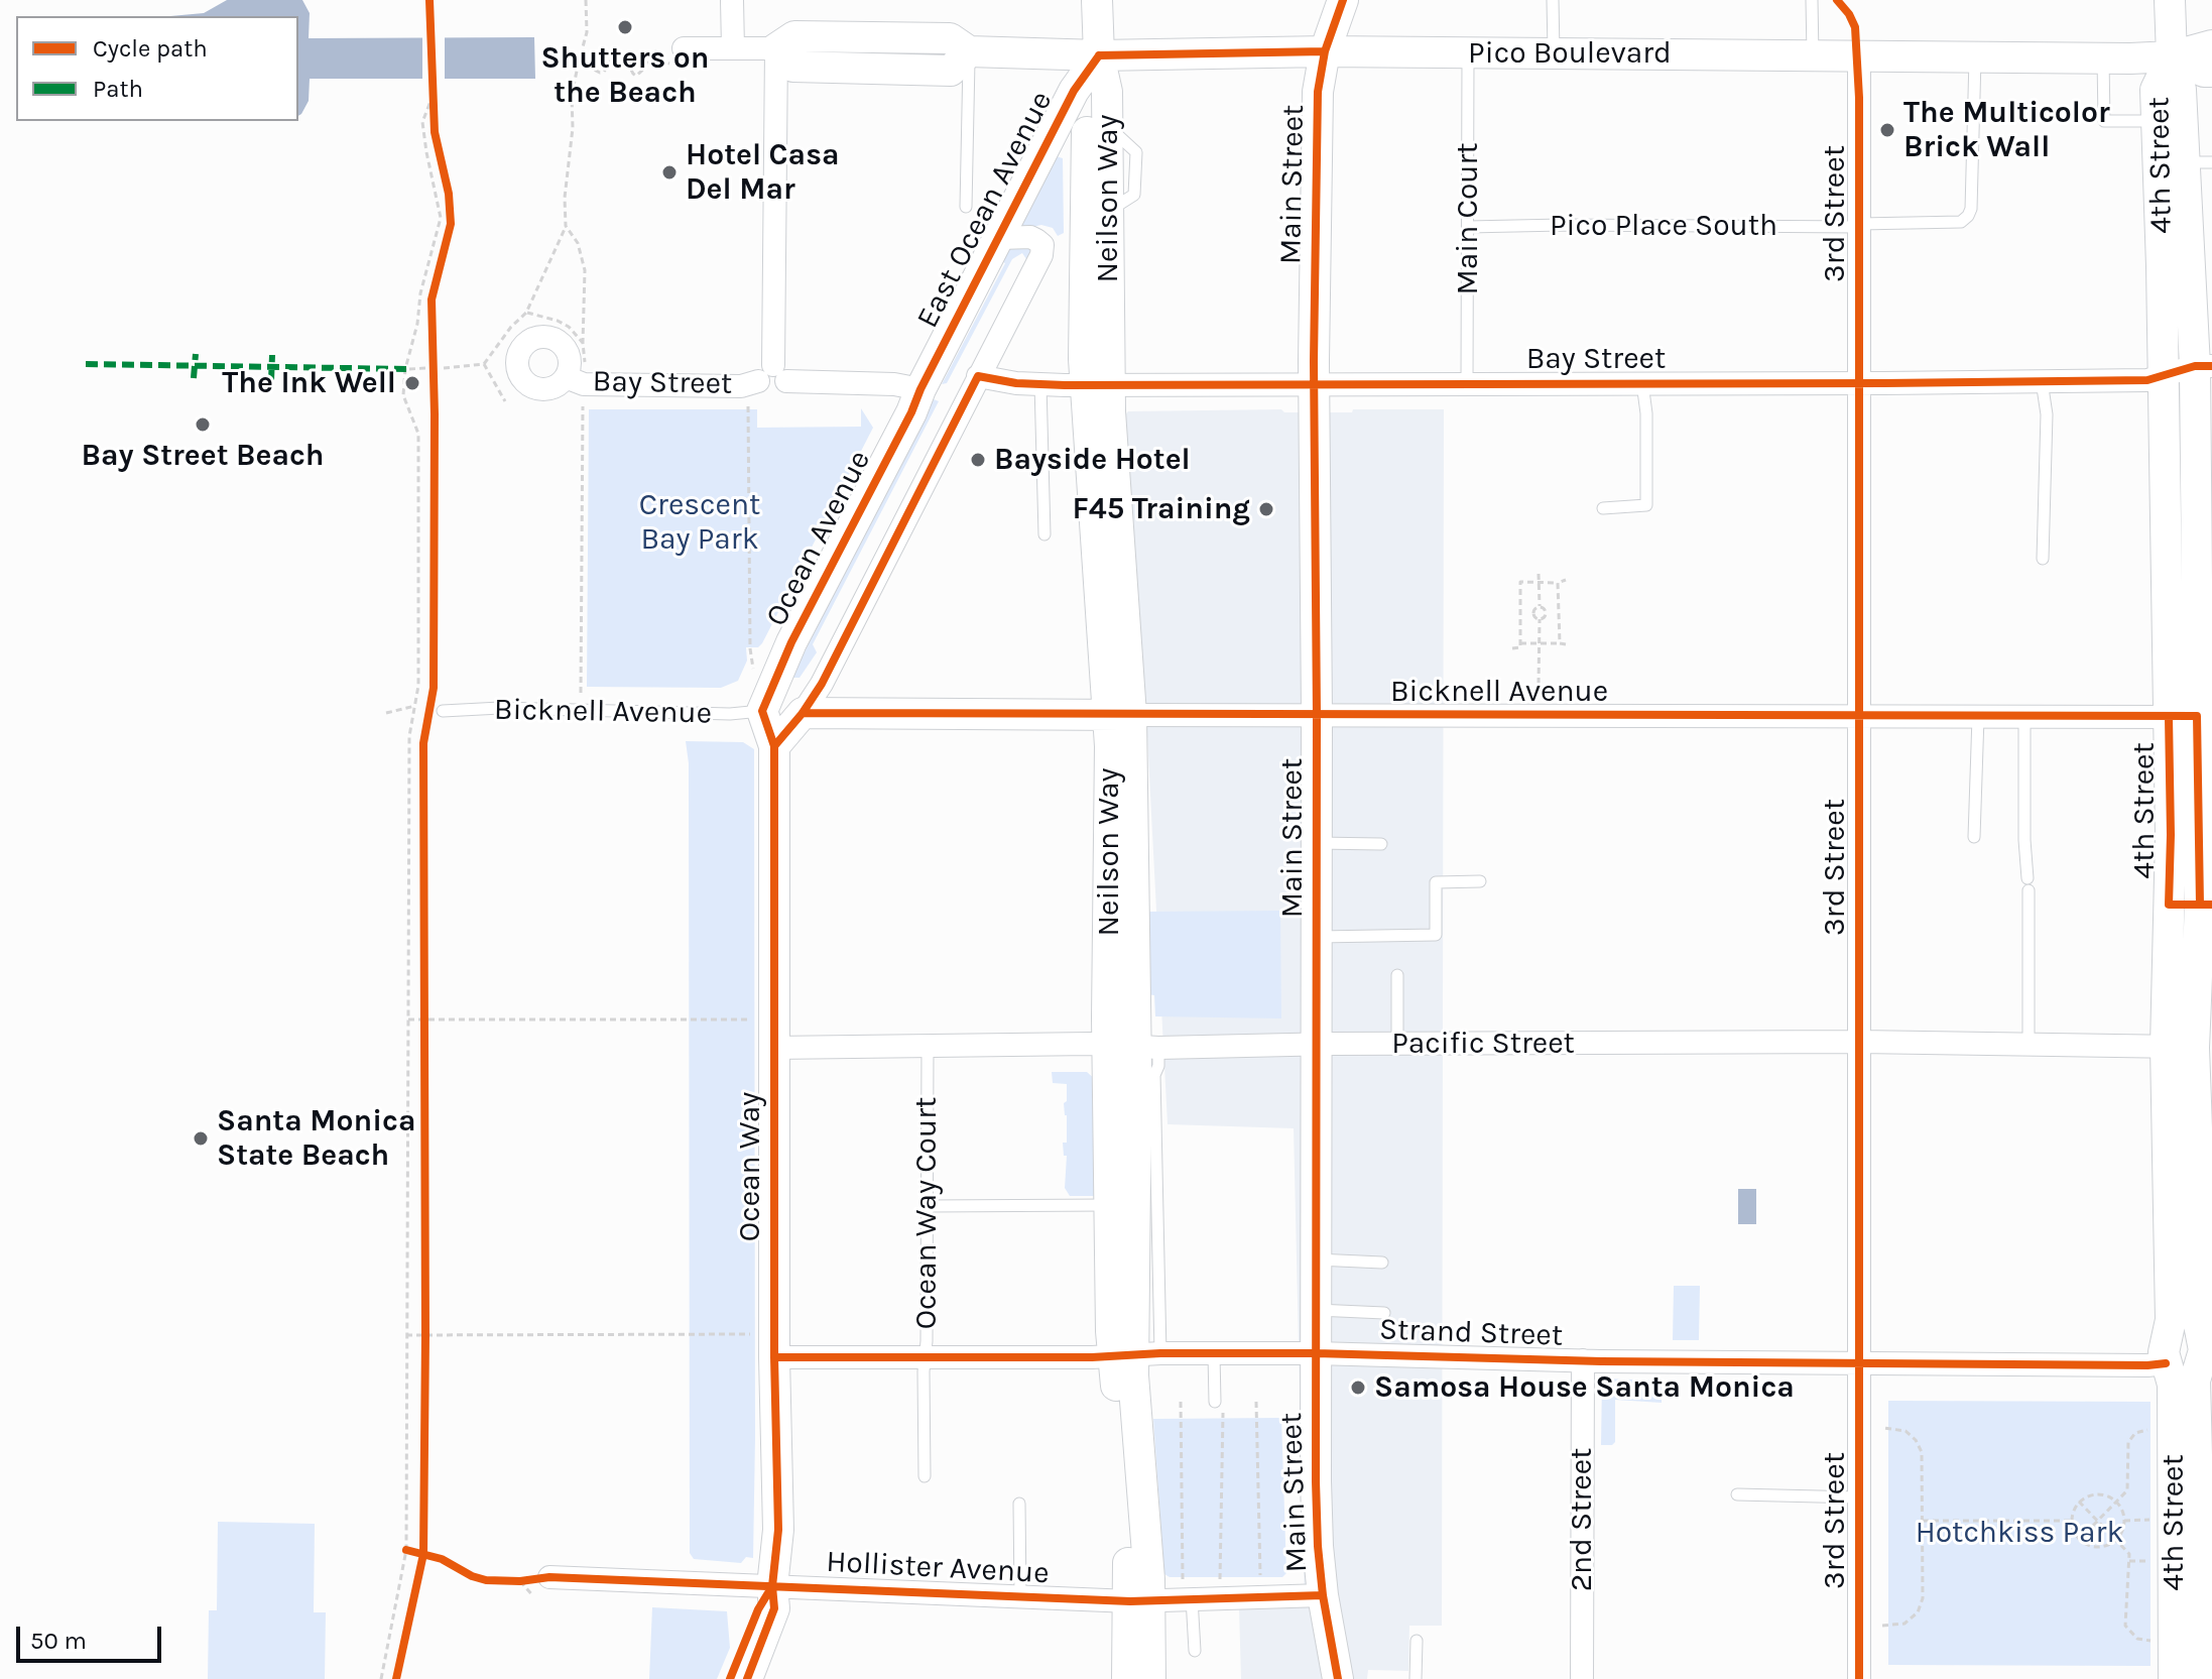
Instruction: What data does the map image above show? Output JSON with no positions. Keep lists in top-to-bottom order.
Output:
{
  "streets": {
    "street": [
      "Pico Boulevard",
      "4th Street",
      "Main Street",
      "Neilson Way",
      "East Ocean Avenue",
      "3rd Street",
      "Bay Street",
      "Ocean Avenue",
      "Bicknell Avenue",
      "Pacific Street",
      "Ocean Way",
      "Strand Street",
      "2nd Street",
      "Hollister Avenue"
    ],
    "lane": ["Main Court", "Pico Place South", "Ocean Way Court"]
  },
  "crossings": [
    ["Pico Boulevard", "4th Street"],
    ["Pico Boulevard", "Main Street"],
    ["Pico Boulevard", "Neilson Way"],
    ["Pico Boulevard", "East Ocean Avenue"],
    ["Pico Boulevard", "3rd Street"],
    ["Pico Boulevard", "Main Court"],
    ["Pico Boulevard", "Pico Place South"],
    ["4th Street", "Bay Street"],
    ["4th Street", "Bicknell Avenue"],
    ["4th Street", "Pacific Street"],
    ["4th Street", "Strand Street"],
    ["Main Street", "Bay Street"],
    ["Main Street", "Bicknell Avenue"],
    ["Main Street", "Pacific Street"],
    ["Main Street", "Strand Street"],
    ["Main Street", "Hollister Avenue"],
    ["Neilson Way", "East Ocean Avenue"],
    ["Neilson Way", "Bay Street"],
    ["Neilson Way", "Bicknell Avenue"],
    ["Neilson Way", "Pacific Street"],
    ["Neilson Way", "Strand Street"],
    ["Neilson Way", "Hollister Avenue"],
    ["East Ocean Avenue", "Bay Street"],
    ["East Ocean Avenue", "Ocean Avenue"],
    ["3rd Street", "Pico Place South"],
    ["3rd Street", "Bay Street"],
    ["3rd Street", "Bicknell Avenue"],
    ["3rd Street", "Pacific Street"],
    ["3rd Street", "Strand Street"],
    ["Main Court", "Pico Place South"],
    ["Main Court", "Bay Street"],
    ["Bay Street", "Ocean Avenue"],
    ["Ocean Avenue", "Bicknell Avenue"],
    ["Ocean Avenue", "Ocean Way"],
    ["Bicknell Avenue", "Ocean Way"],
    ["Pacific Street", "Ocean Way"],
    ["Pacific Street", "Ocean Way Court"],
    ["Ocean Way", "Strand Street"],
    ["Ocean Way", "Hollister Avenue"],
    ["Ocean Way Court", "Strand Street"],
    ["Strand Street", "2nd Street"]
  ],
  "parks": ["Crescent Bay Park", "Hotchkiss Park"],
  "places": [
    "Shutters on the Beach",
    "The Multicolor Brick Wall",
    "Hotel Casa Del Mar",
    "The Ink Well",
    "Bay Street Beach",
    "Bayside Hotel",
    "F45 Training",
    "Santa Monica State Beach",
    "Samosa House Santa Monica"
  ],
  "legend": ["Cycle path", "Path"],
  "scale_bar": "50 m"
}
